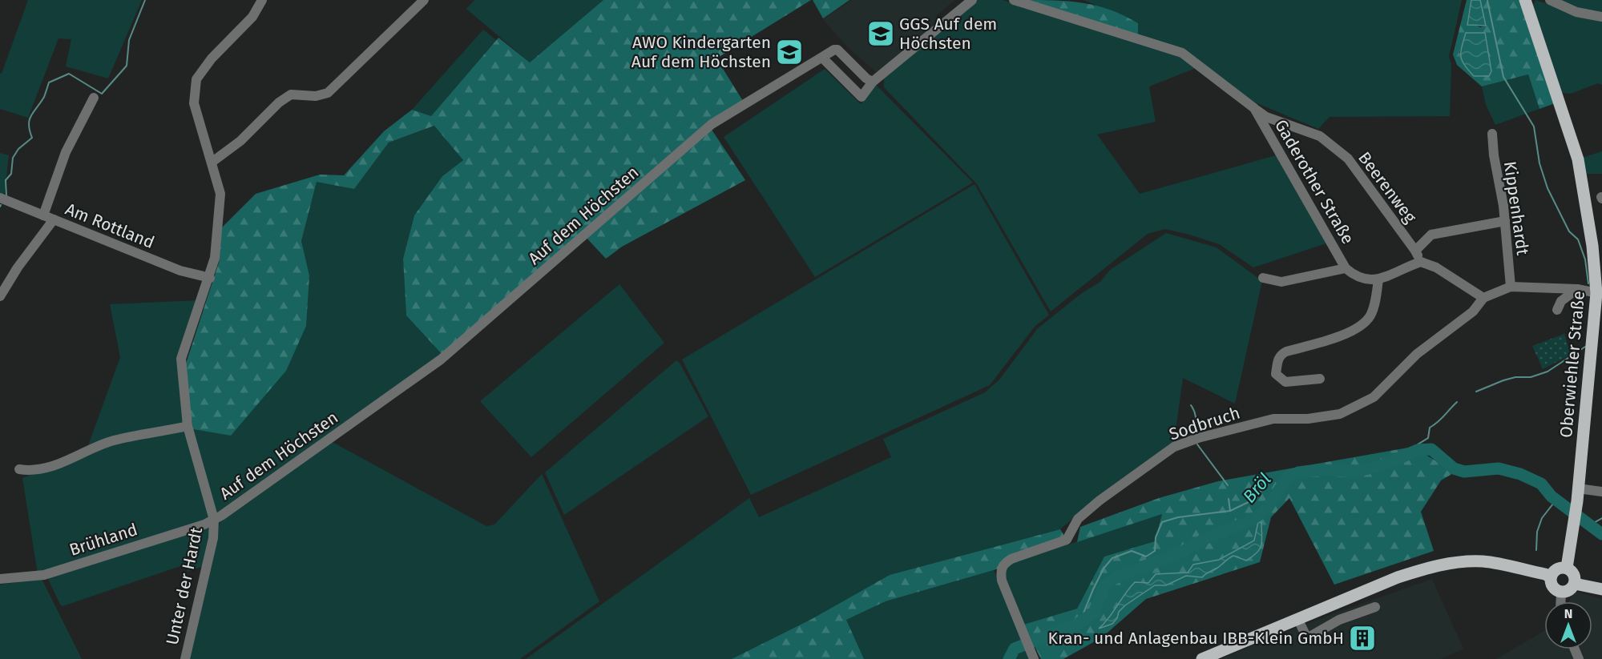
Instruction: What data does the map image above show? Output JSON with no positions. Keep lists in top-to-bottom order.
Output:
{
  "streets": {
    "main road": ["Oberwiehler Straße"],
    "street": [
      "Gaderother Straße",
      "Beerenweg",
      "Kippenhardt",
      "Auf dem Höchsten",
      "Am Rottland",
      "Sodbruch",
      "Brühland",
      "Unter der Hardt"
    ]
  },
  "crossings": [
    ["Gaderother Straße", "Beerenweg"],
    ["Auf dem Höchsten", "Brühland"],
    ["Auf dem Höchsten", "Unter der Hardt"],
    ["Brühland", "Unter der Hardt"]
  ],
  "water": ["Bröl"],
  "places": {
    "school or university": ["GGS Auf dem Höchsten", "AWO Kindergarten Auf dem Höchsten"],
    "building": ["Kran- und Anlagenbau IBB-Klein GmbH"]
  },
  "north": "top"
}
